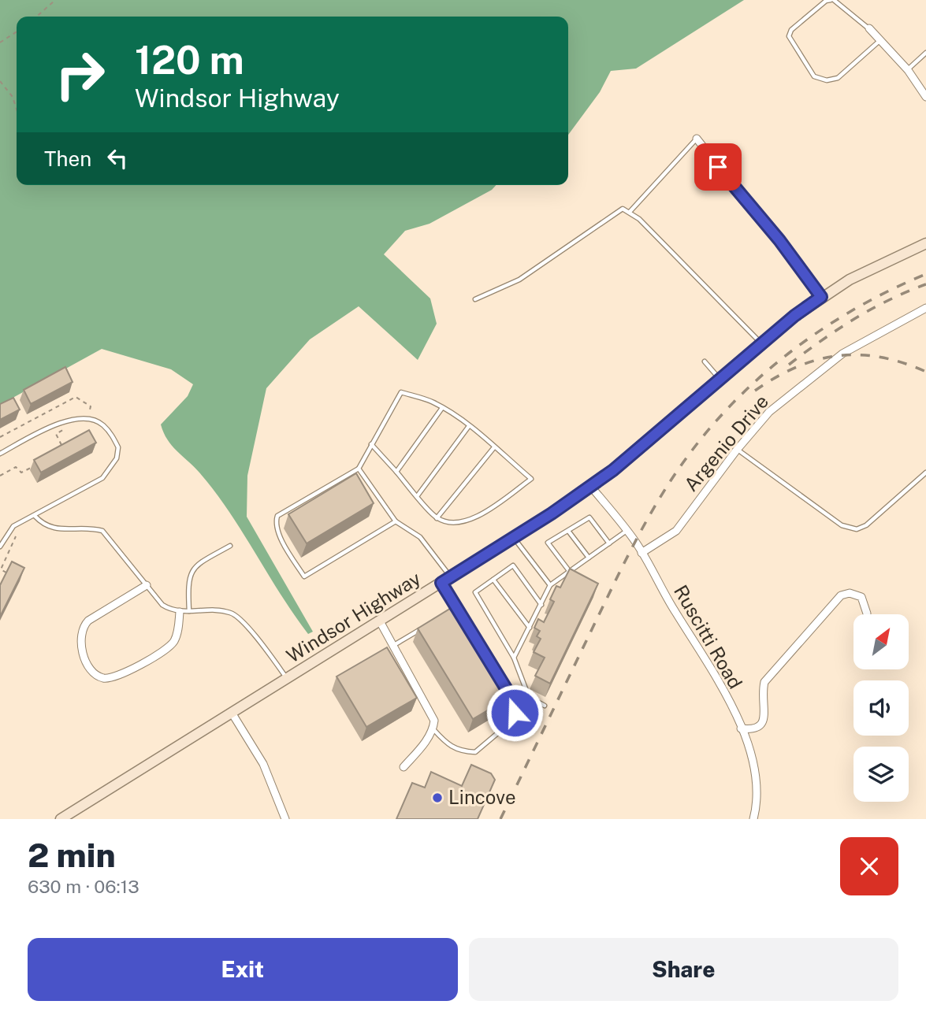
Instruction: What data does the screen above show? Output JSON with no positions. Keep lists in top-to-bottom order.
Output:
{
  "streets": {
    "main road": ["Windsor Highway"],
    "street": ["Argenio Drive", "Ruscitti Road"]
  },
  "crossings": [
    ["Argenio Drive", "Ruscitti Road"],
    ["Windsor Highway", "Ruscitti Road"]
  ],
  "places": ["Lincove"],
  "north": "top right",
  "page": {
    "turn": ["120 m", "Windsor Highway"],
    "then": "Then",
    "heading": ["2 min", "630 m · 06:13"],
    "buttons": ["Exit", "Share"]
  }
}
